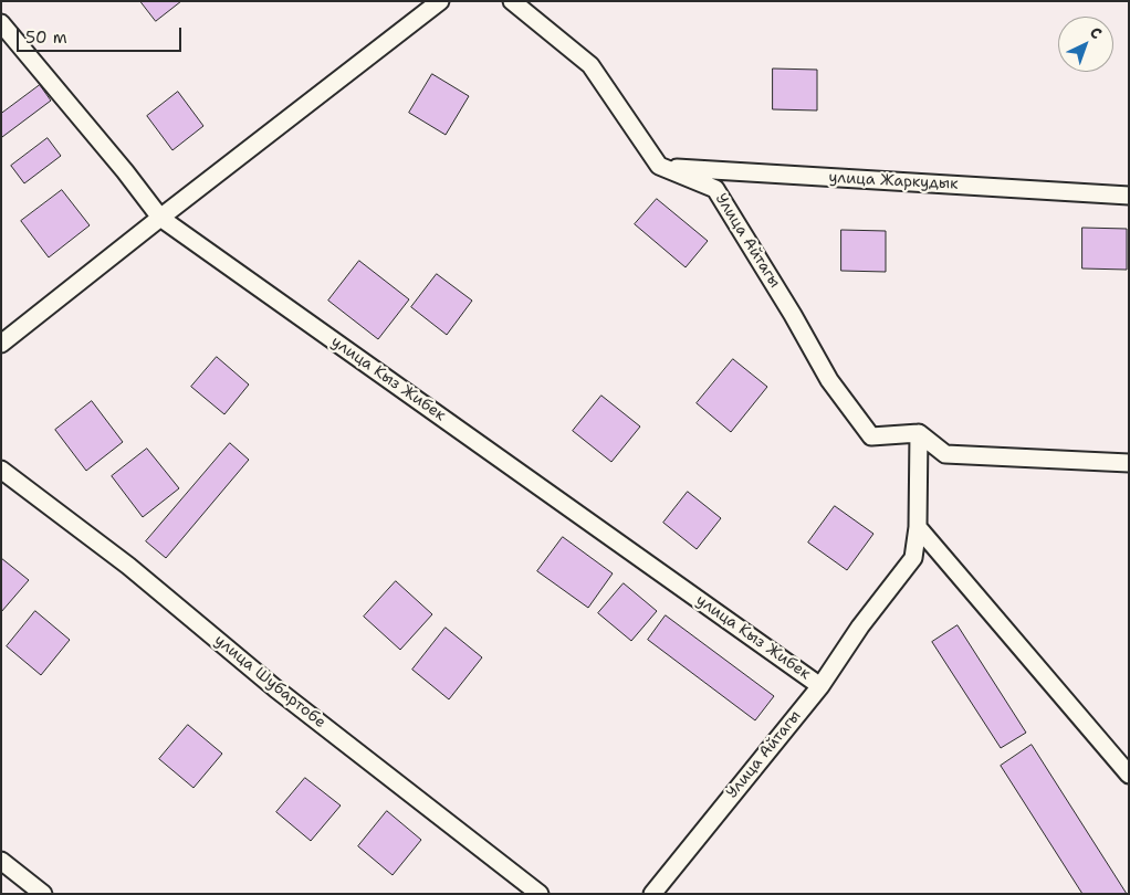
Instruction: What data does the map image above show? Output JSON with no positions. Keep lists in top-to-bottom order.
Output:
{
  "streets": {
    "street": [
      "улица Жаркудык",
      "Улица Айтагы",
      "улица Кыз Жибек",
      "улица Шубартобе"
    ]
  },
  "crossings": [
    ["улица Жаркудык", "Улица Айтагы"],
    ["Улица Айтагы", "улица Кыз Жибек"]
  ],
  "scale_bar": "50 m",
  "north": "top right"
}
